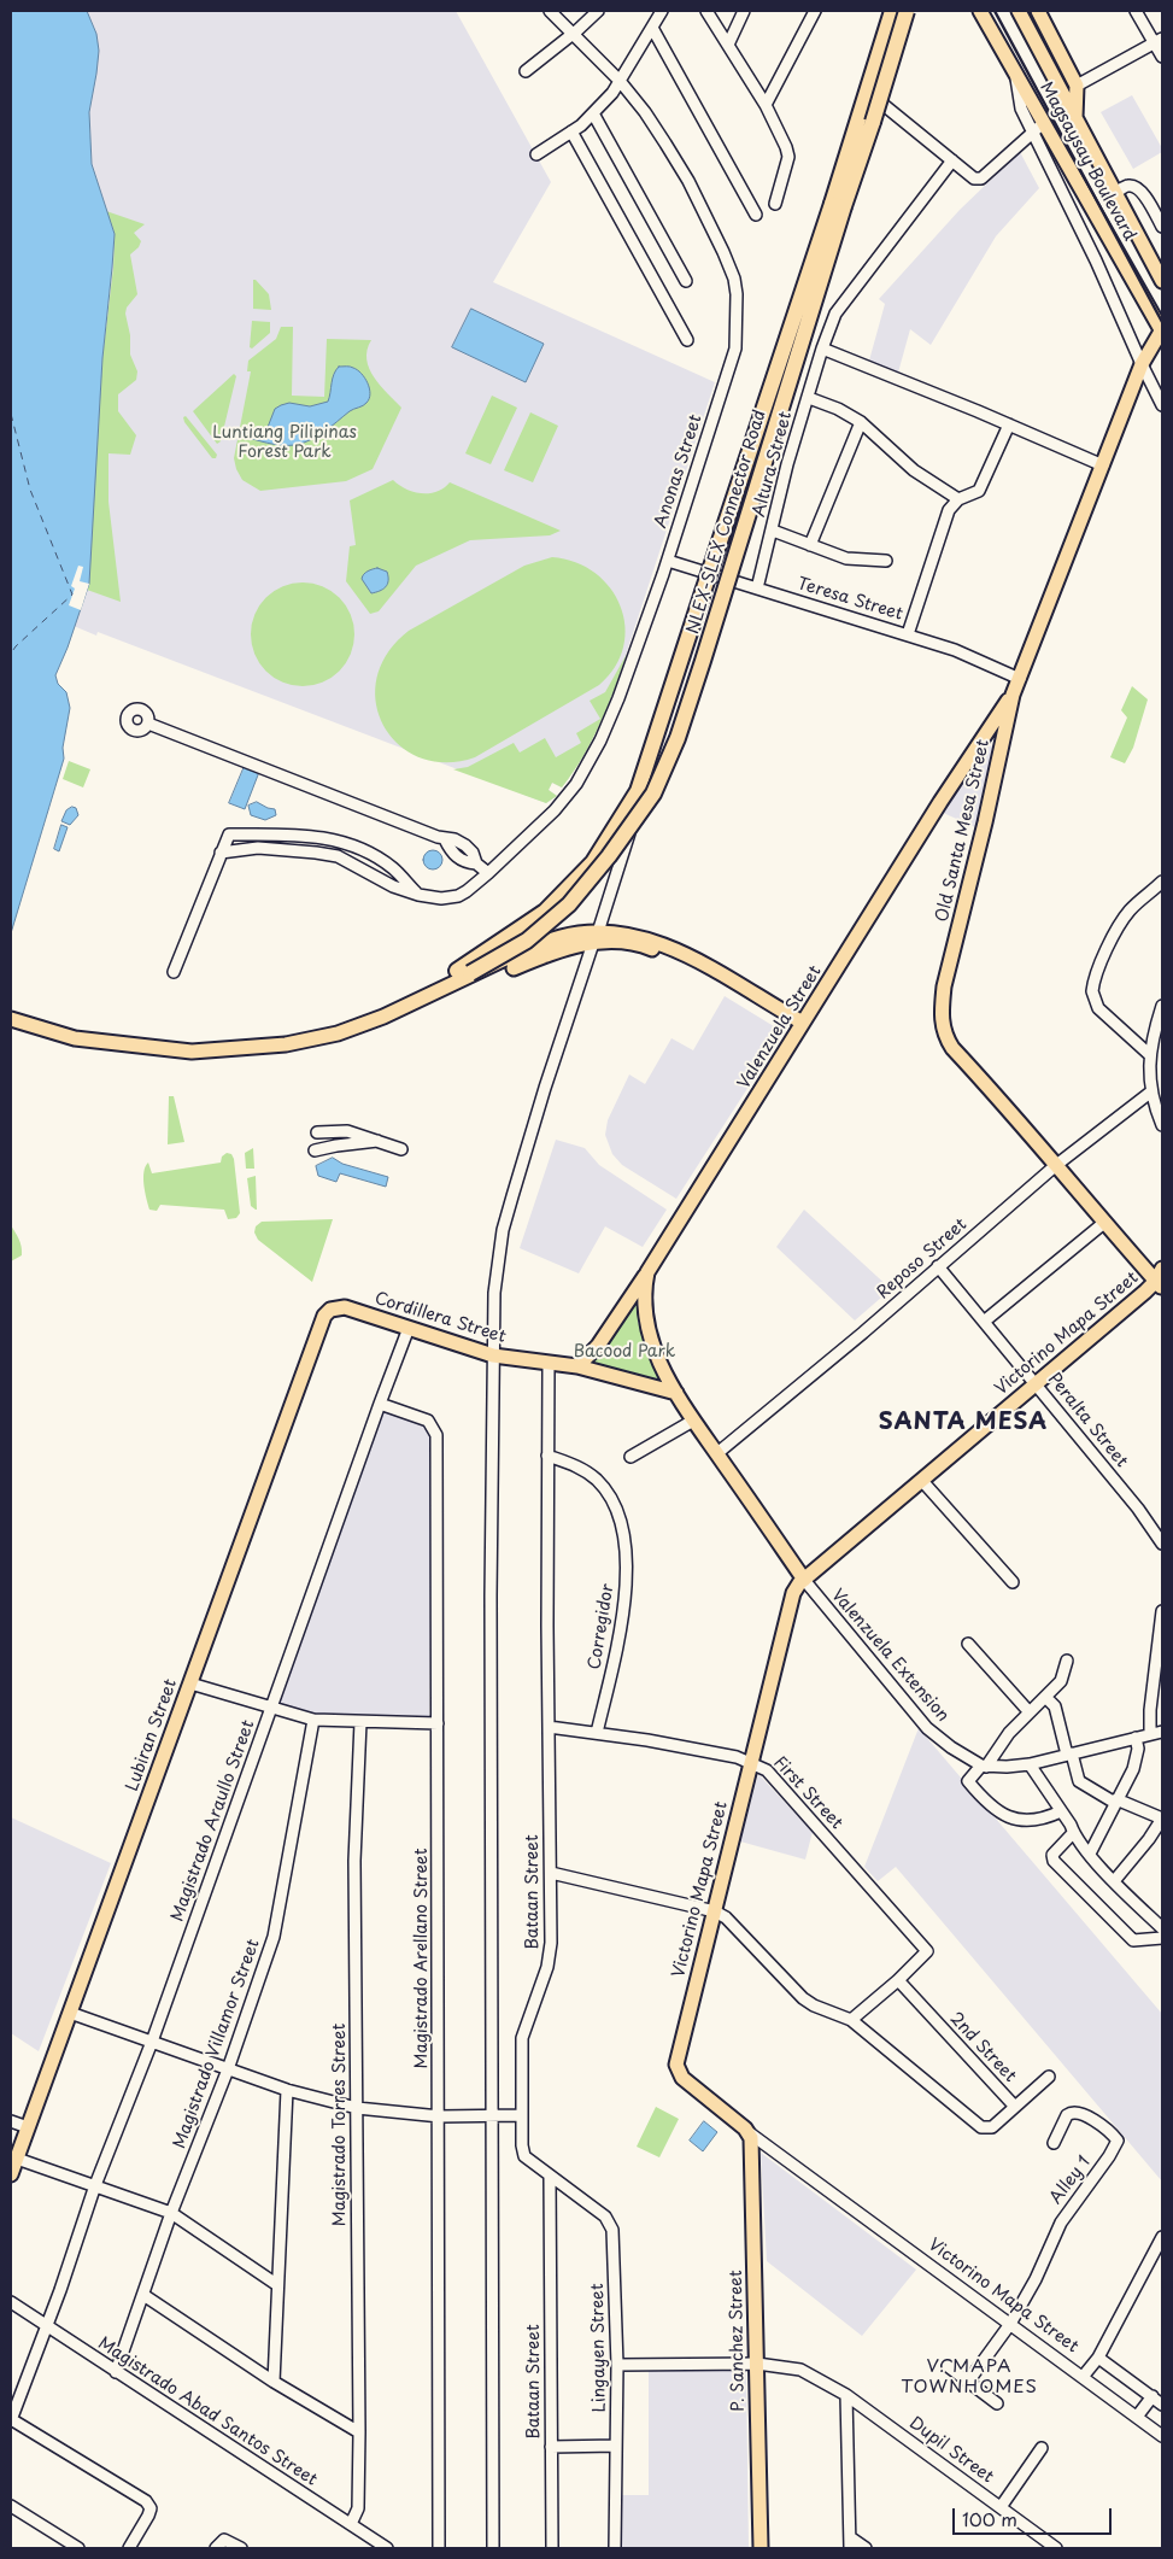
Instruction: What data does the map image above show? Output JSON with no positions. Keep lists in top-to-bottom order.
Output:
{
  "streets": {
    "highway": ["NLEX-SLEX Connector Road"],
    "main road": [
      "Magsaysay Boulevard",
      "Old Santa Mesa Street",
      "Valenzuela Street",
      "Cordillera Street",
      "Victorino Mapa Street",
      "Lubiran Street",
      "P. Sanchez Street"
    ],
    "street": [
      "Altura Street",
      "Anonas Street",
      "Teresa Street",
      "Reposo Street",
      "Peralta Street",
      "Corregidor",
      "Valenzuela Extension",
      "First Street",
      "Magistrado Araullo Street",
      "Bataan Street",
      "Magistrado Arellano Street",
      "Magistrado Villamor Street",
      "2nd Street",
      "Magistrado Torres Street",
      "Alley 1",
      "Lingayen Street",
      "Magistrado Abad Santos Street",
      "Dupil Street"
    ]
  },
  "crossings": [
    ["Magsaysay Boulevard", "Old Santa Mesa Street"],
    ["Altura Street", "Teresa Street"],
    ["Anonas Street", "Teresa Street"],
    ["Teresa Street", "Old Santa Mesa Street"],
    ["Old Santa Mesa Street", "Valenzuela Street"],
    ["Old Santa Mesa Street", "Reposo Street"],
    ["Old Santa Mesa Street", "Victorino Mapa Street"],
    ["Valenzuela Street", "Reposo Street"],
    ["Valenzuela Street", "Victorino Mapa Street"],
    ["Valenzuela Street", "Valenzuela Extension"],
    ["Reposo Street", "Peralta Street"],
    ["Cordillera Street", "Lubiran Street"],
    ["Cordillera Street", "Magistrado Araullo Street"],
    ["Cordillera Street", "Bataan Street"],
    ["Victorino Mapa Street", "Peralta Street"],
    ["Victorino Mapa Street", "Valenzuela Extension"],
    ["Victorino Mapa Street", "First Street"],
    ["Victorino Mapa Street", "2nd Street"],
    ["Victorino Mapa Street", "Alley 1"],
    ["Victorino Mapa Street", "P. Sanchez Street"],
    ["Corregidor", "First Street"],
    ["Corregidor", "Bataan Street"],
    ["First Street", "Bataan Street"],
    ["First Street", "2nd Street"],
    ["Magistrado Araullo Street", "Magistrado Arellano Street"],
    ["Magistrado Araullo Street", "Magistrado Abad Santos Street"],
    ["Bataan Street", "2nd Street"],
    ["Bataan Street", "Lingayen Street"],
    ["Magistrado Villamor Street", "Magistrado Abad Santos Street"],
    ["Magistrado Torres Street", "Magistrado Abad Santos Street"],
    ["P. Sanchez Street", "Dupil Street"],
    ["Lingayen Street", "Dupil Street"]
  ],
  "districts": ["SANTA MESA", "V. MAPA TOWNHOMES"],
  "parks": ["Luntiang Pilipinas Forest Park", "Bacood Park"],
  "scale_bar": "100 m"
}
